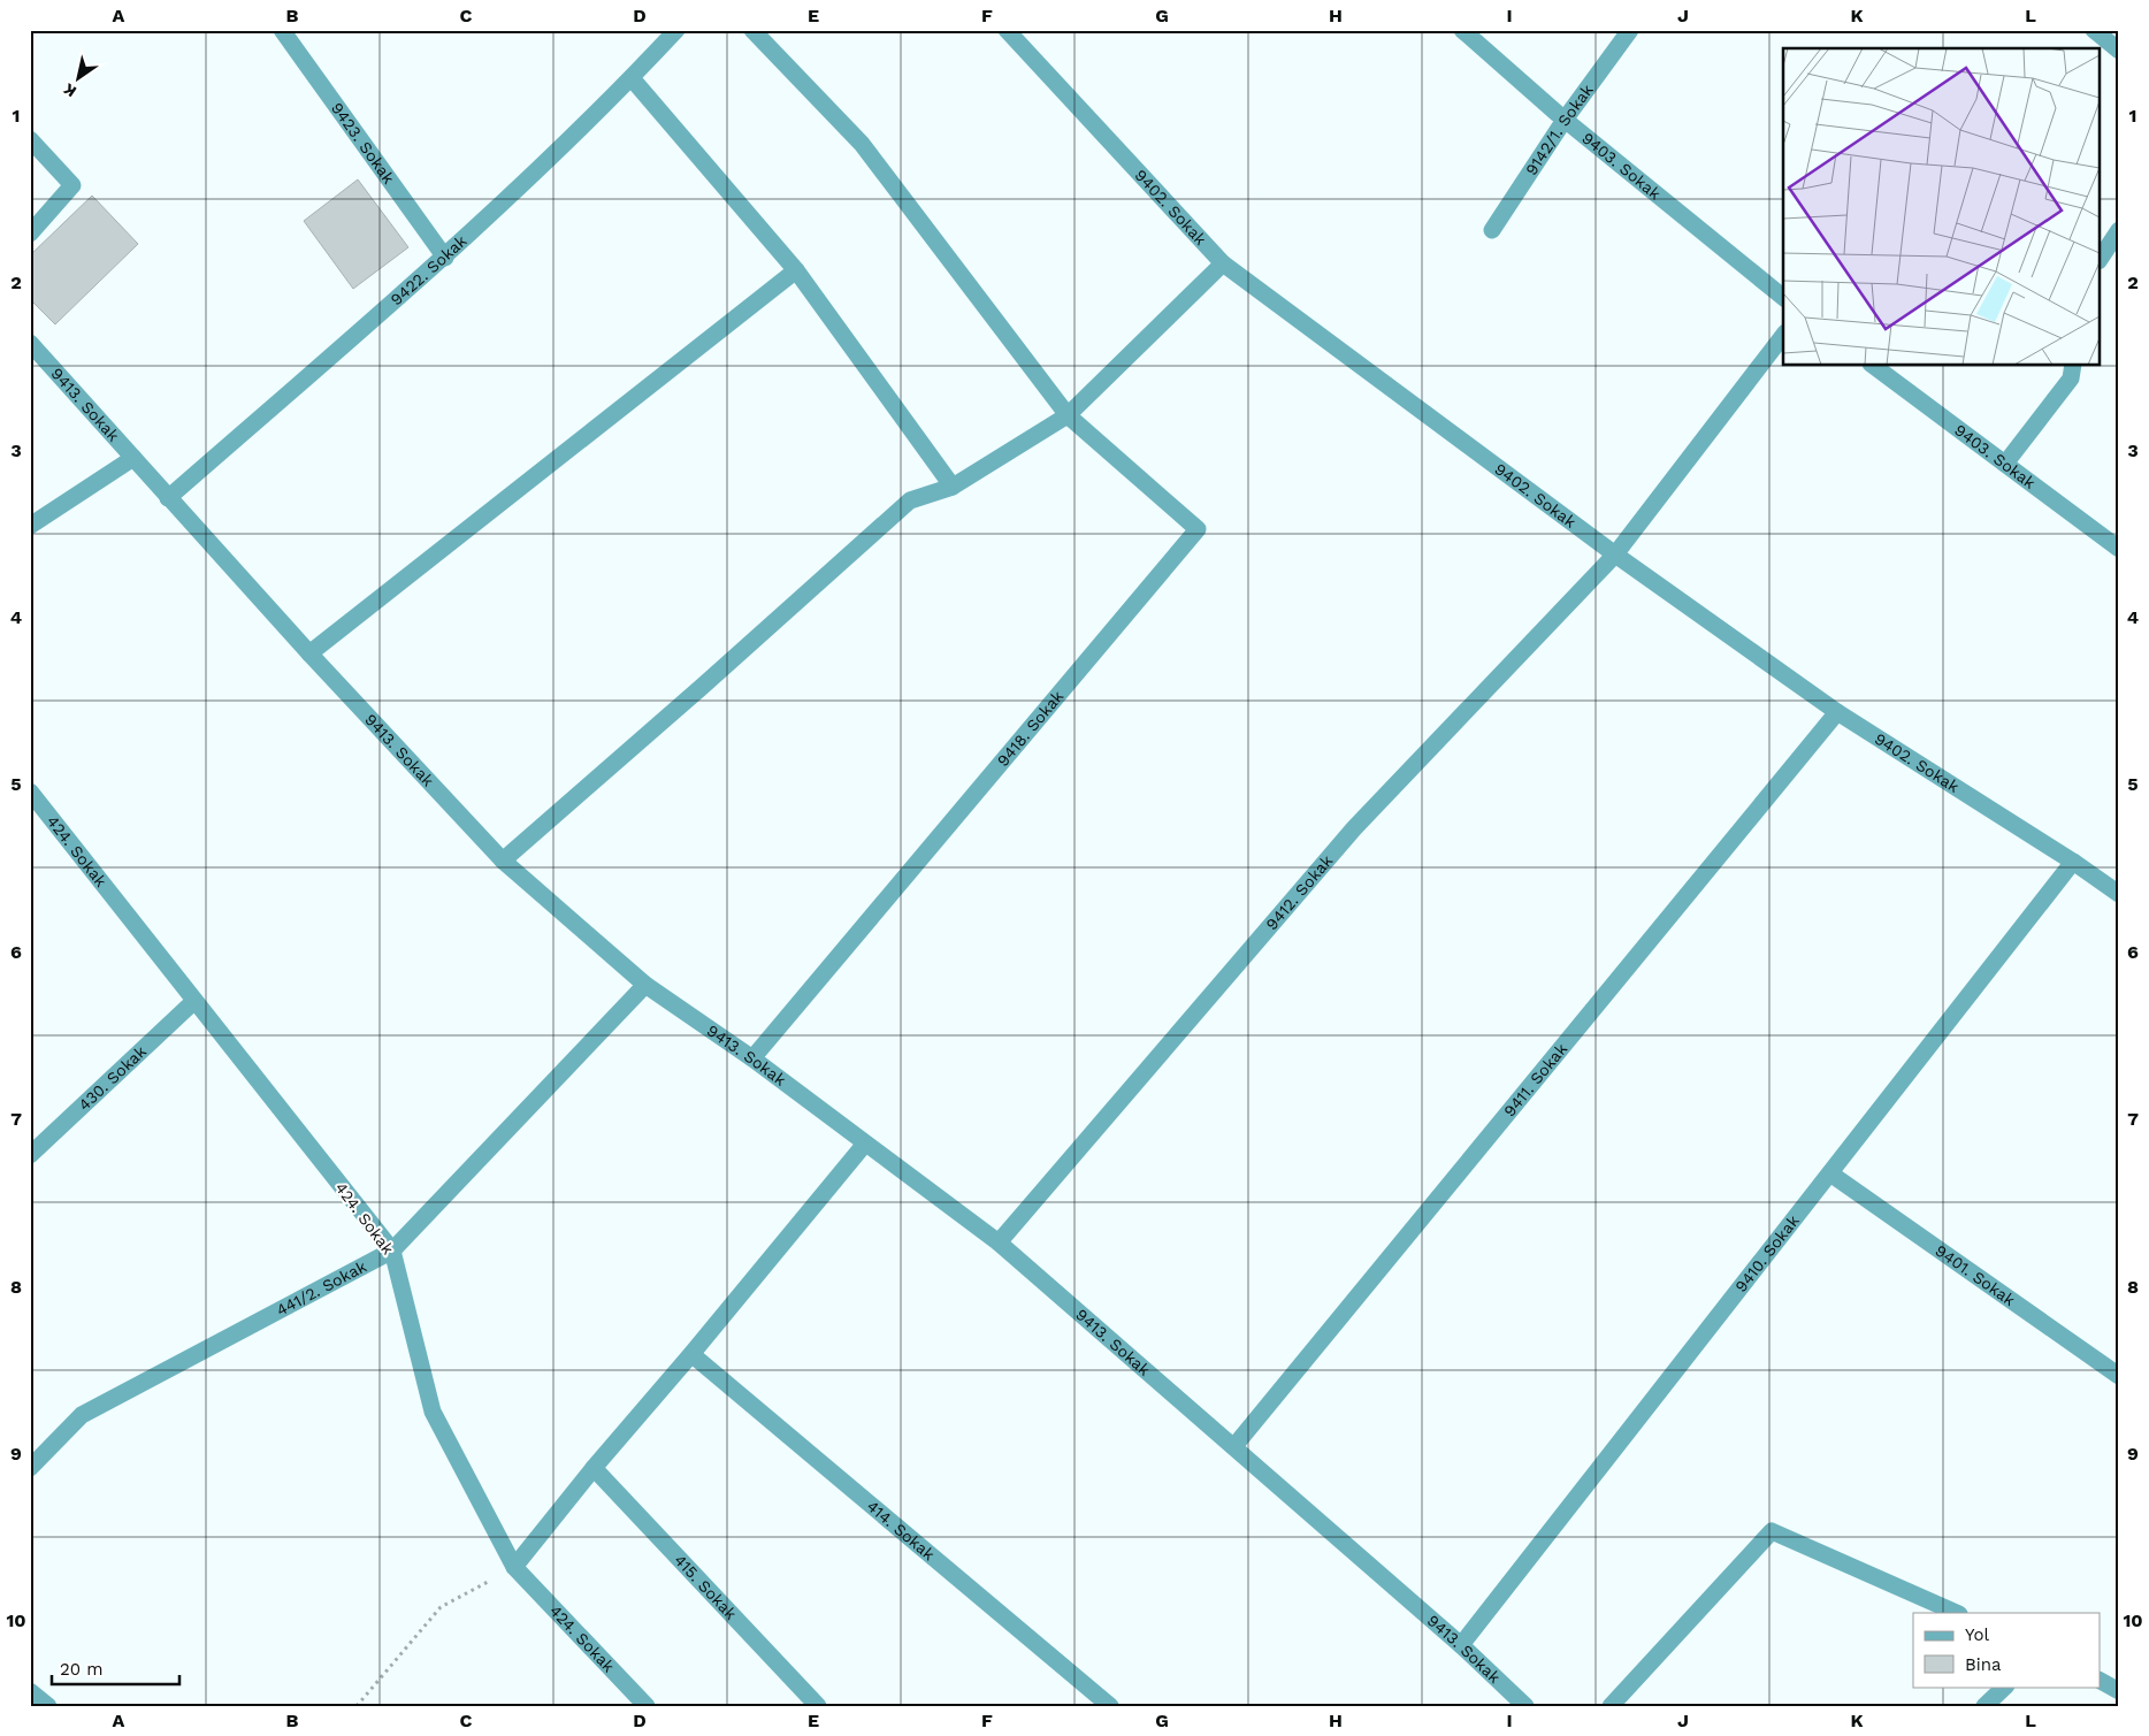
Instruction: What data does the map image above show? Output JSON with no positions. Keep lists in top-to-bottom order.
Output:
{
  "streets": {
    "street": [
      "9142/1. Sokak",
      "9423. Sokak",
      "9403. Sokak",
      "9402. Sokak",
      "9422. Sokak",
      "9413. Sokak",
      "9418. Sokak",
      "424. Sokak",
      "9412. Sokak",
      "430. Sokak",
      "9411. Sokak",
      "9410. Sokak",
      "9401. Sokak",
      "441/2. Sokak",
      "414. Sokak",
      "415. Sokak"
    ]
  },
  "crossings": [
    ["9142/1. Sokak", "9403. Sokak"],
    ["9423. Sokak", "9422. Sokak"],
    ["9402. Sokak", "9412. Sokak"],
    ["9402. Sokak", "9411. Sokak"],
    ["9402. Sokak", "9410. Sokak"],
    ["9422. Sokak", "9413. Sokak"],
    ["9413. Sokak", "9418. Sokak"],
    ["9413. Sokak", "9412. Sokak"],
    ["9413. Sokak", "9411. Sokak"],
    ["9413. Sokak", "9410. Sokak"],
    ["9413. Sokak", "441/2. Sokak"],
    ["424. Sokak", "430. Sokak"],
    ["424. Sokak", "441/2. Sokak"],
    ["9410. Sokak", "9401. Sokak"]
  ],
  "legend": ["Yol", "Bina"],
  "scale_bar": "20 m",
  "north": "bottom left",
  "grid": {
    "columns": [
      "A",
      "B",
      "C",
      "D",
      "E",
      "F",
      "G",
      "H",
      "I",
      "J",
      "K",
      "L"
    ],
    "rows": [
      "1",
      "2",
      "3",
      "4",
      "5",
      "6",
      "7",
      "8",
      "9",
      "10"
    ]
  }
}
